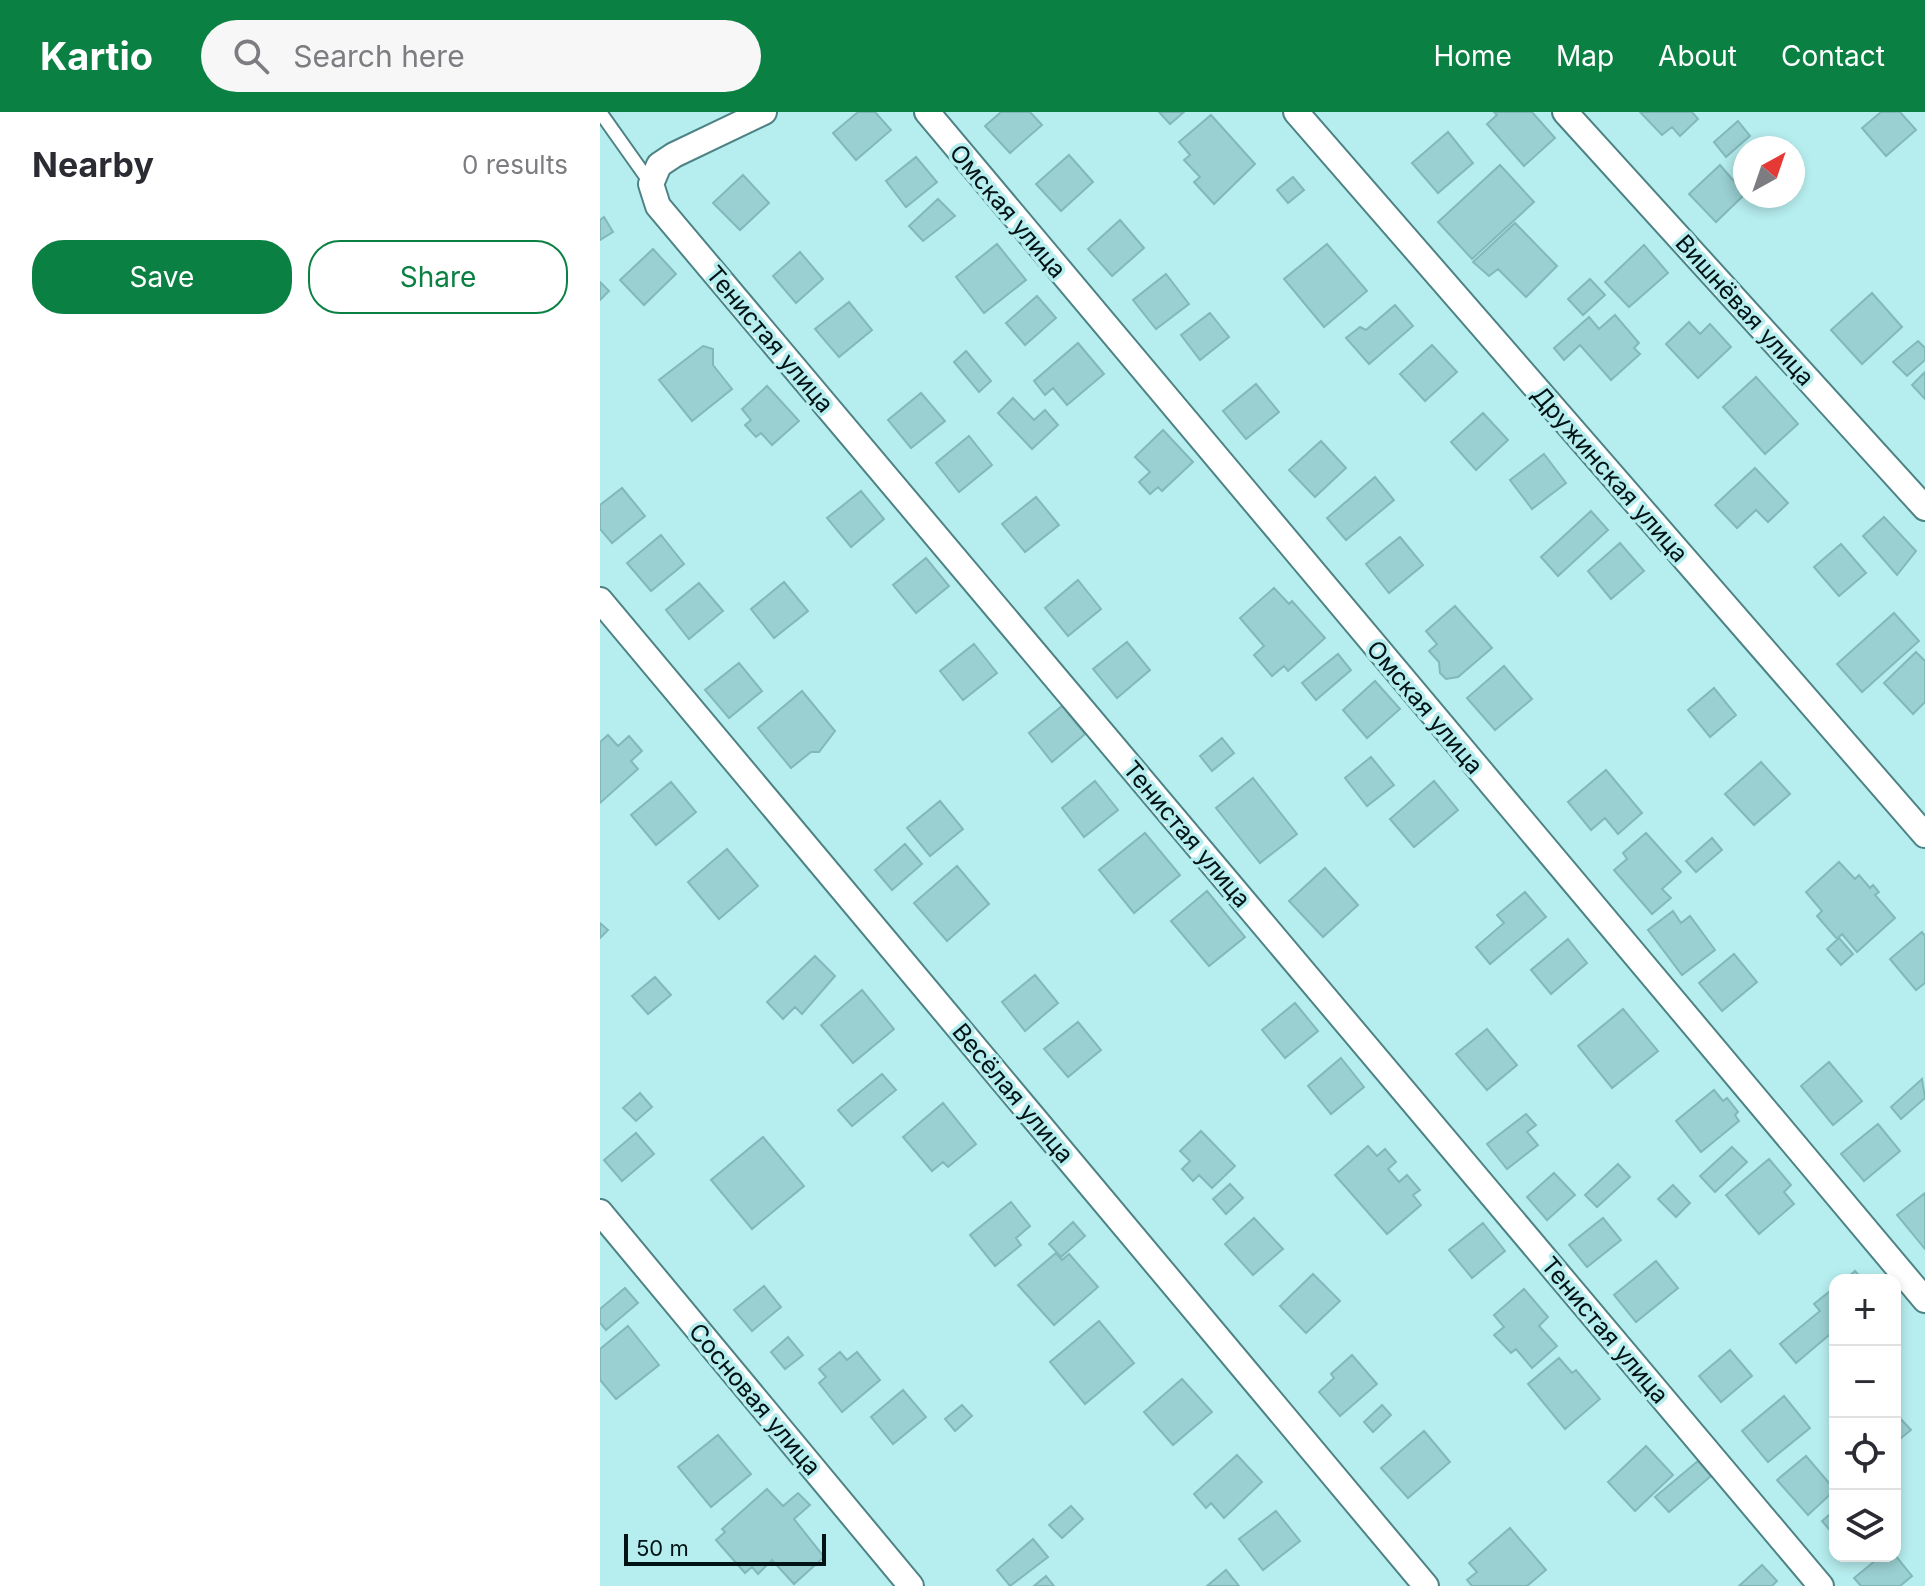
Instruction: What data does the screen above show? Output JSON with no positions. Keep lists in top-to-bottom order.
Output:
{
  "streets": {
    "street": [
      "Омская улица",
      "Вишнёвая улица",
      "Тенистая улица",
      "Дружинская улица",
      "Весёлая улица",
      "Сосновая улица"
    ]
  },
  "scale_bar": "50 m",
  "north": "top right",
  "page": {
    "header": "Kartio",
    "search": "Search here",
    "nav": [
      "Home",
      "Map",
      "About",
      "Contact"
    ],
    "heading": ["Nearby", "0 results"],
    "buttons": ["Save", "Share"],
    "map_buttons": ["+", "−"],
    "scale": "50 m"
  }
}
